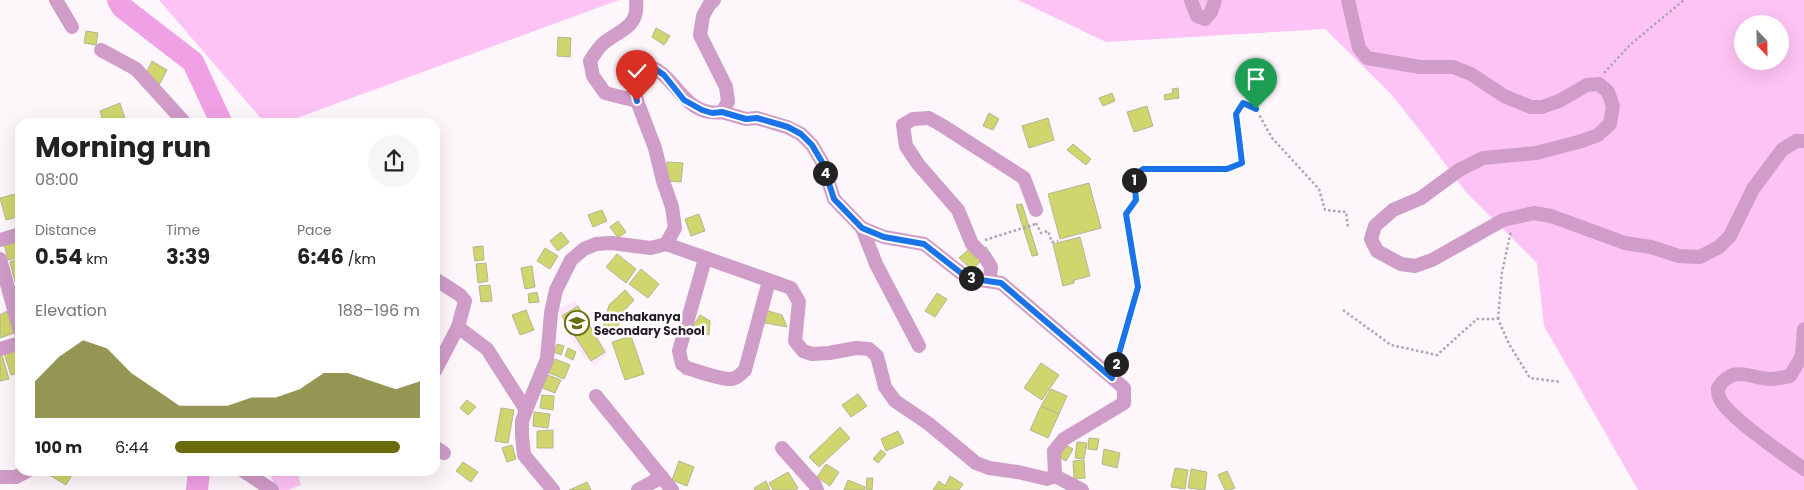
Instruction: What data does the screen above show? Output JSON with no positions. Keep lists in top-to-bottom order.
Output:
{
  "places": {
    "school or university": ["Panchakanya Secondary School"]
  },
  "north": "bottom",
  "page": {
    "heading": ["Morning run", "08:00"],
    "pins": [
      "4",
      "1",
      "3",
      "2"
    ],
    "stats": [
      ["Distance", "0.54 km"],
      ["Time", "3:39"],
      ["Pace", "6:46 /km"]
    ],
    "chart": ["Elevation", "188–196 m"],
    "list": [
      {
        "name": "100 m",
        "note": "6:44"
      }
    ]
  }
}
